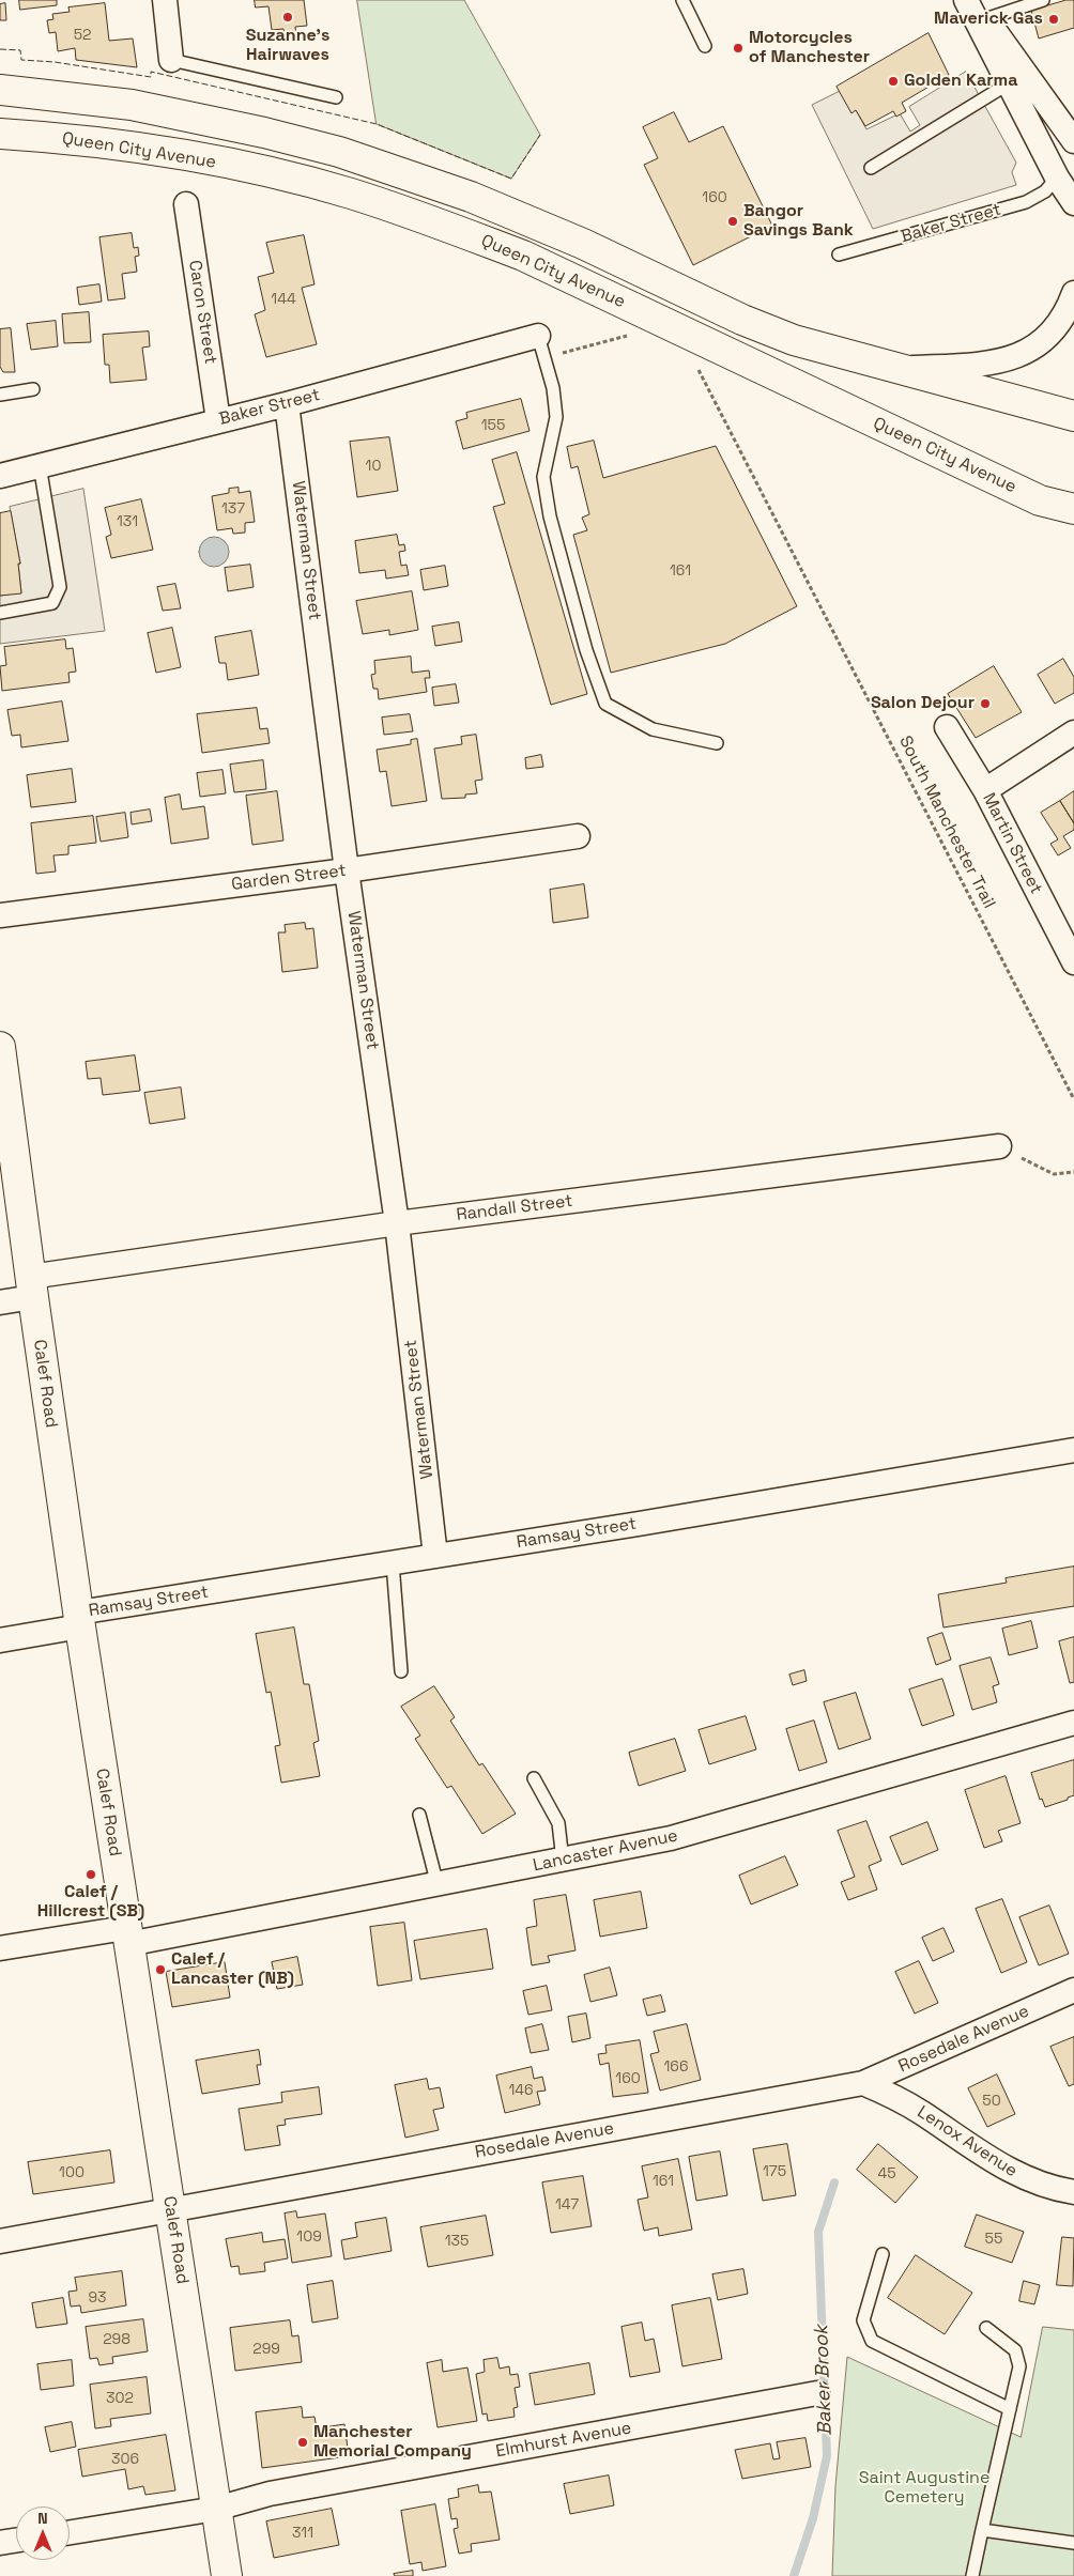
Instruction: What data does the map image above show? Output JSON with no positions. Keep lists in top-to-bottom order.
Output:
{
  "streets": {
    "main road": ["Queen City Avenue", "Calef Road"],
    "street": [
      "Baker Street",
      "Caron Street",
      "Waterman Street",
      "Martin Street",
      "Garden Street",
      "Randall Street",
      "Ramsay Street",
      "Lancaster Avenue",
      "Rosedale Avenue",
      "Lenox Avenue",
      "Elmhurst Avenue"
    ],
    "path": ["South Manchester Trail"]
  },
  "crossings": [
    ["Baker Street", "Caron Street"],
    ["Baker Street", "Waterman Street"],
    ["Waterman Street", "Garden Street"],
    ["Waterman Street", "Randall Street"],
    ["Waterman Street", "Ramsay Street"],
    ["Randall Street", "Calef Road"],
    ["Calef Road", "Ramsay Street"],
    ["Calef Road", "Lancaster Avenue"],
    ["Calef Road", "Rosedale Avenue"],
    ["Calef Road", "Elmhurst Avenue"],
    ["Rosedale Avenue", "Lenox Avenue"]
  ],
  "water": ["Baker Brook"],
  "parks": ["Saint Augustine Cemetery"],
  "places": [
    "Suzanne's Hairwaves",
    "Maverick Gas",
    "Motorcycles of Manchester",
    "Golden Karma",
    "Bangor Savings Bank",
    "Salon Dejour",
    "Calef / Hillcrest (SB)",
    "Calef / Lancaster (NB)",
    "Manchester Memorial Company"
  ],
  "house_numbers": [
    "52",
    "160",
    "144",
    "155",
    "10",
    "137",
    "131",
    "161",
    "166",
    "160",
    "146",
    "50",
    "175",
    "100",
    "45",
    "161",
    "147",
    "109",
    "55",
    "135",
    "93",
    "298",
    "299",
    "302",
    "306",
    "311"
  ],
  "north": "top"
}
